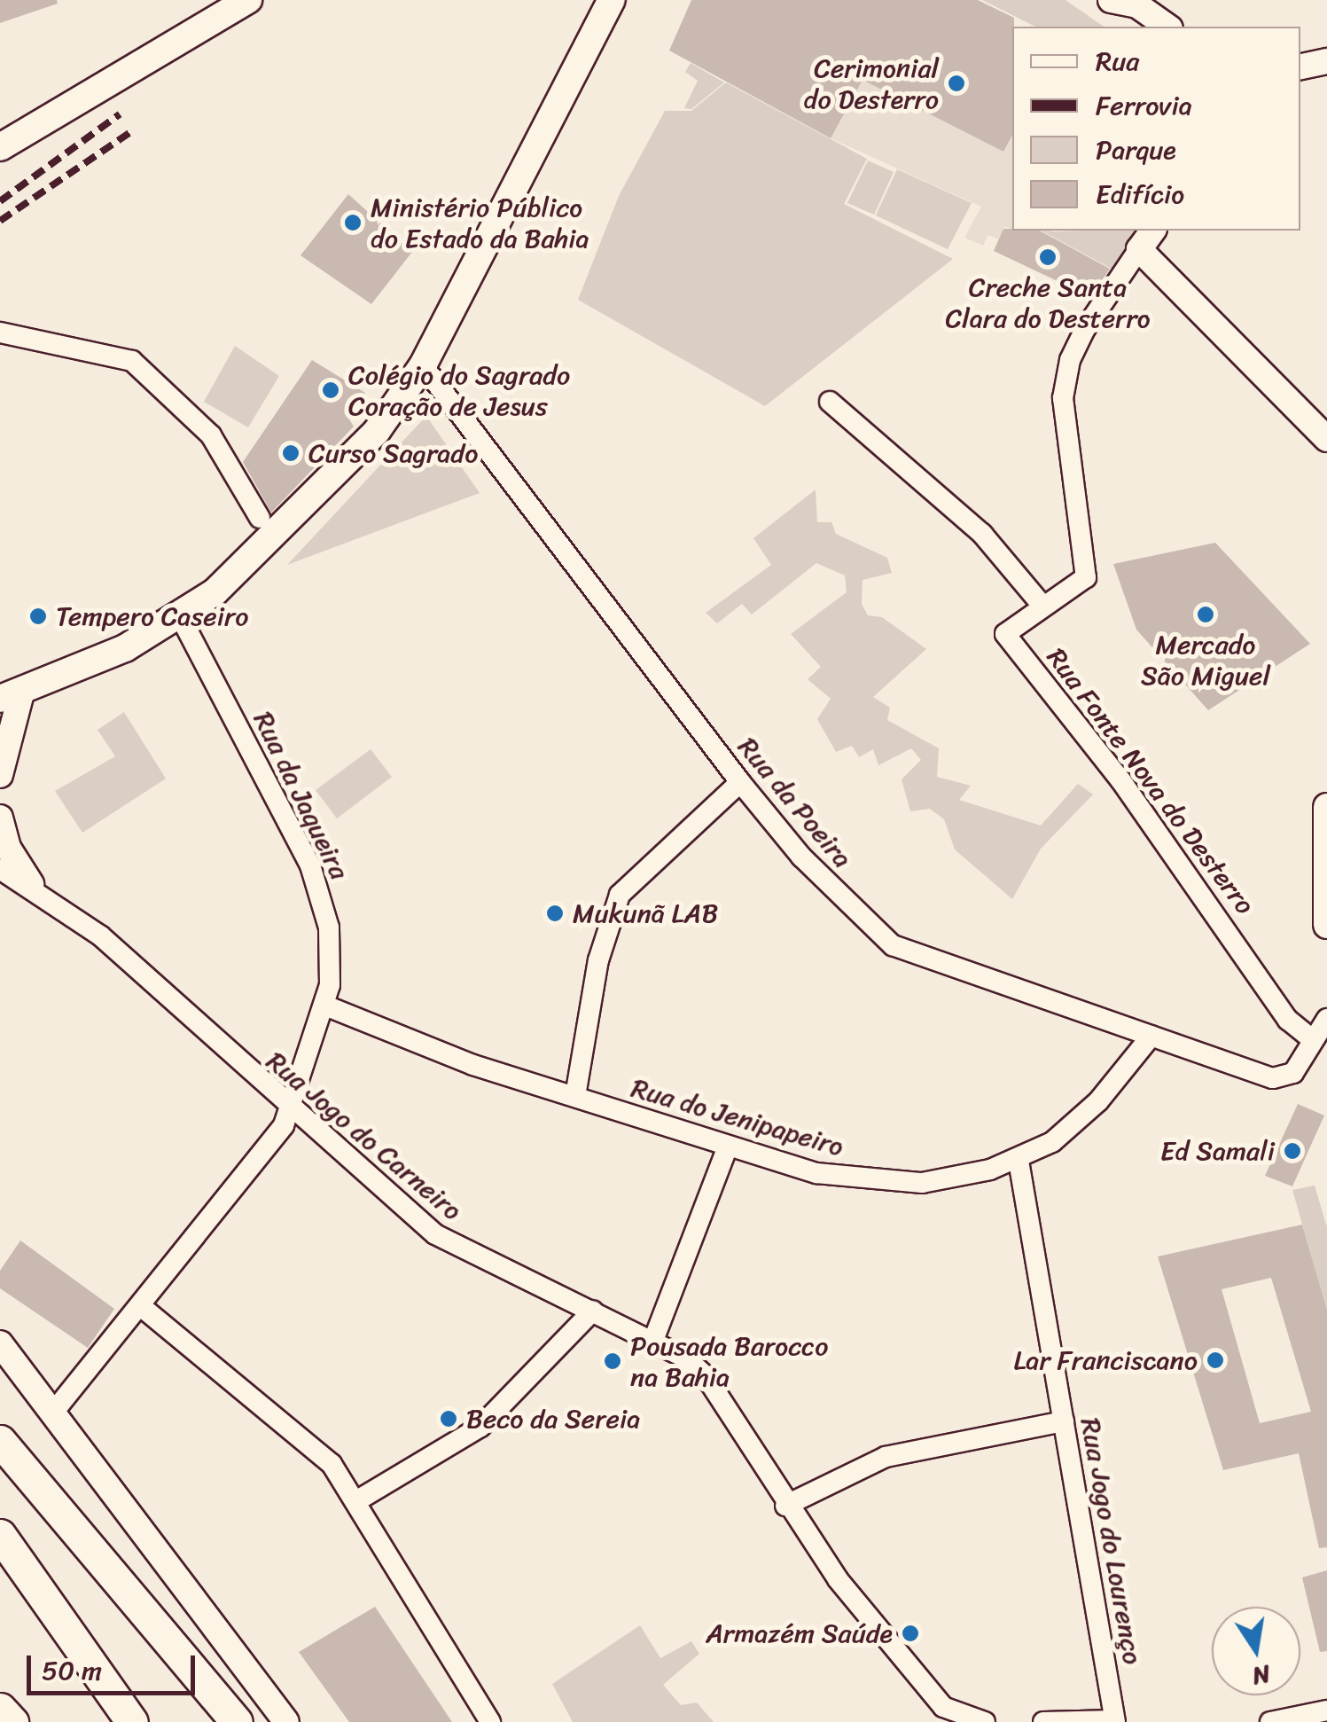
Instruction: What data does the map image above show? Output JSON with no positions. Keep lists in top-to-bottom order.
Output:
{
  "streets": {
    "street": [
      "Rua Fonte Nova do Desterro",
      "Rua da Jaqueira",
      "Rua da Poeira",
      "Rua do Jenipapeiro",
      "Rua Jogo do Carneiro",
      "Rua Jogo do Lourenço"
    ]
  },
  "crossings": [
    ["Rua Fonte Nova do Desterro", "Rua da Poeira"],
    ["Rua da Jaqueira", "Rua do Jenipapeiro"],
    ["Rua da Jaqueira", "Rua Jogo do Carneiro"],
    ["Rua da Poeira", "Rua do Jenipapeiro"],
    ["Rua do Jenipapeiro", "Rua Jogo do Lourenço"]
  ],
  "places": [
    "Cerimonial do Desterro",
    "Ministério Público do Estado da Bahia",
    "Creche Santa Clara do Desterro",
    "Colégio do Sagrado Coração de Jesus",
    "Curso Sagrado",
    "Mercado São Miguel",
    "Tempero Caseiro",
    "Mukunã LAB",
    "Ed Samali",
    "Lar Franciscano",
    "Pousada Barocco na Bahia",
    "Beco da Sereia",
    "Armazém Saúde"
  ],
  "legend": [
    "Rua",
    "Ferrovia",
    "Parque",
    "Edifício"
  ],
  "scale_bar": "50 m",
  "north": "bottom"
}
